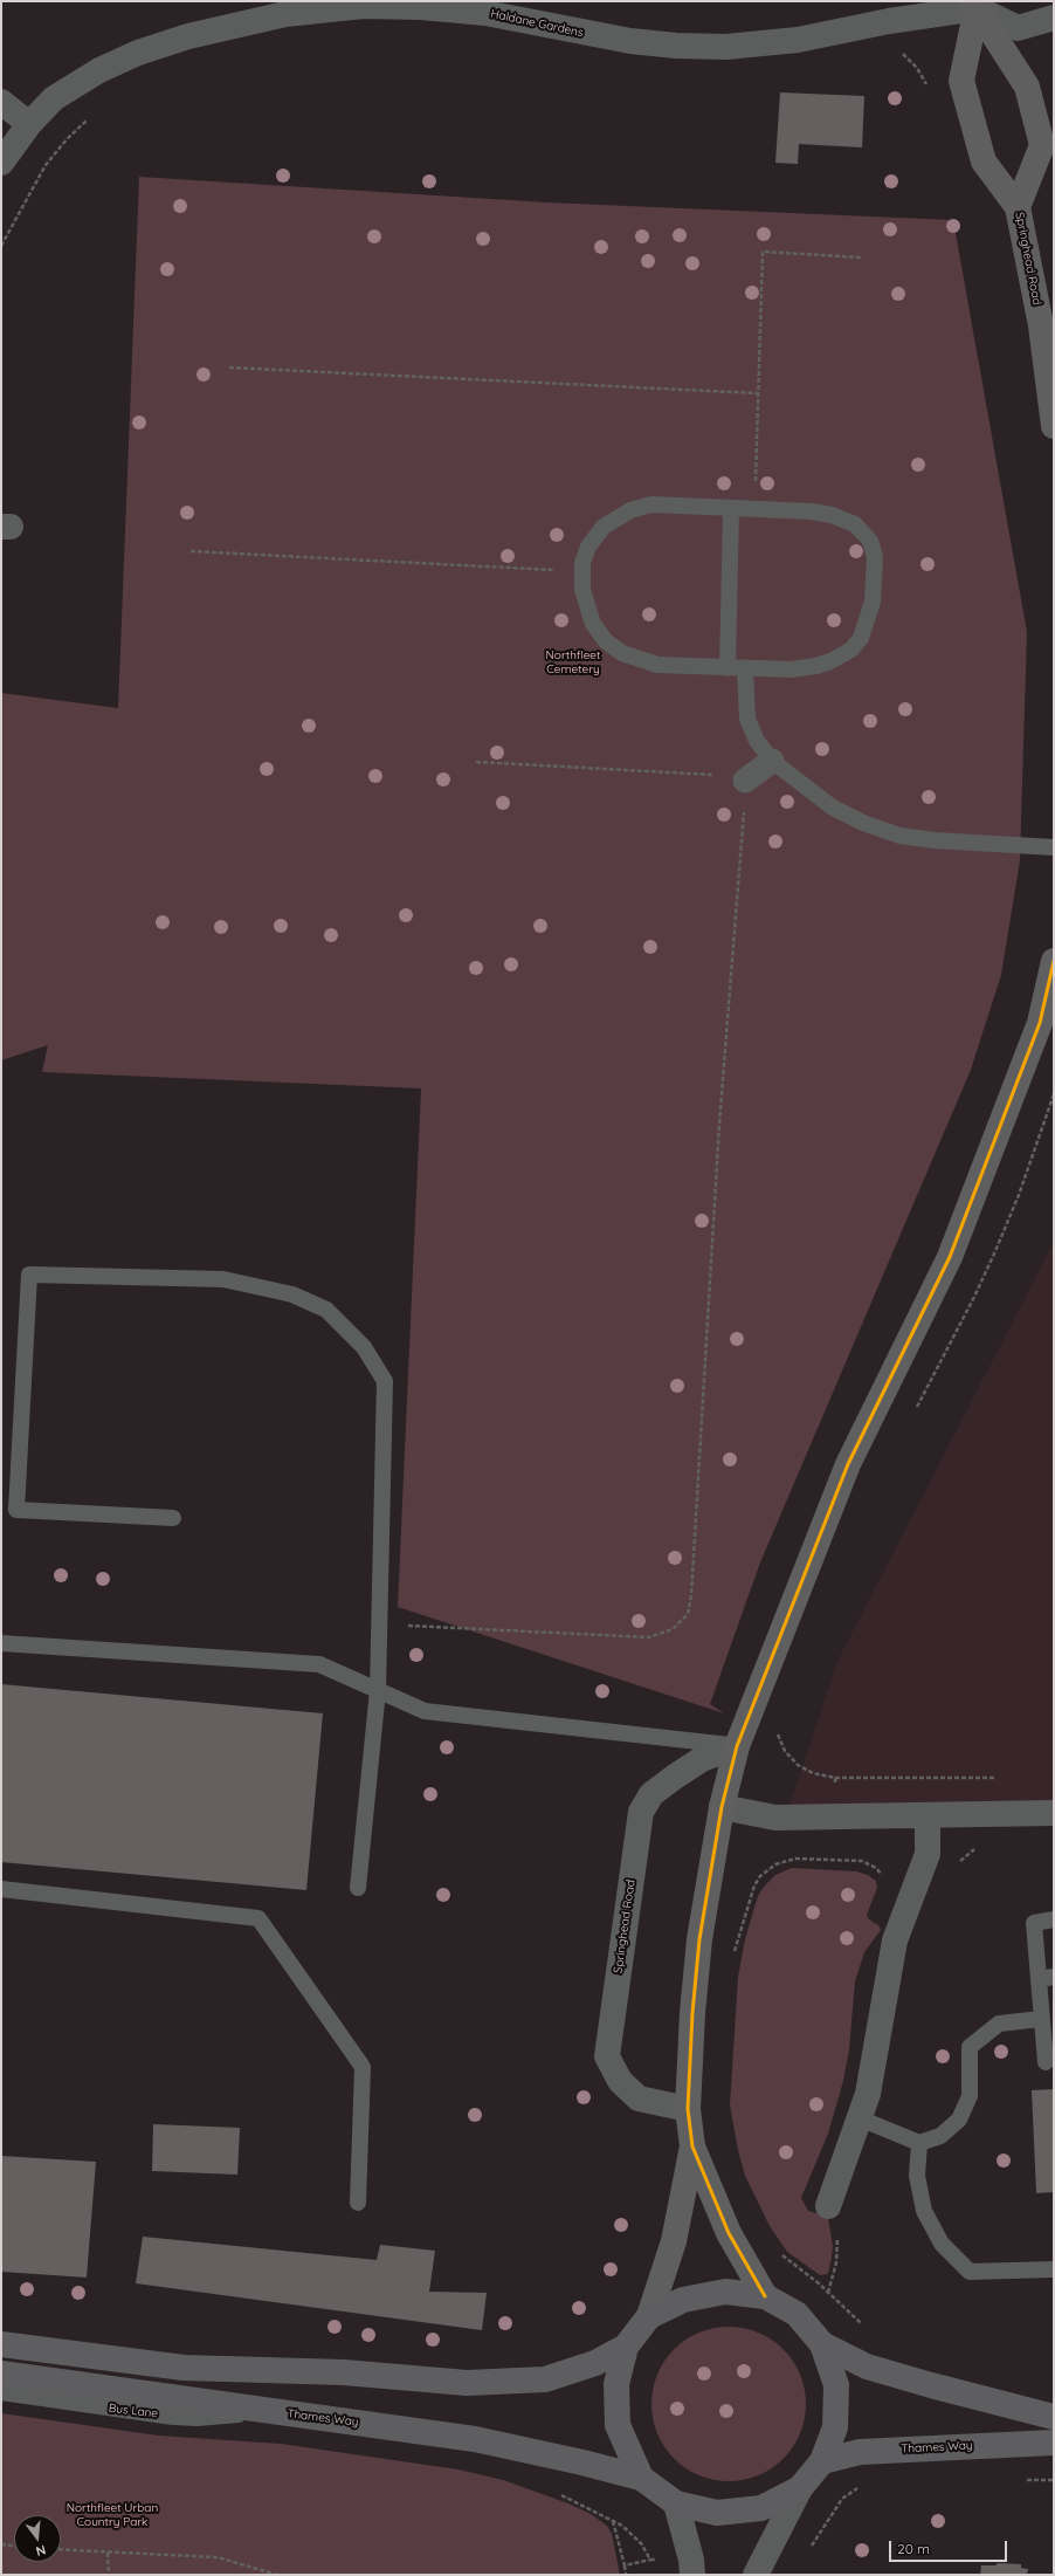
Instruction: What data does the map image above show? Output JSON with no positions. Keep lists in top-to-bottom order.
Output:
{
  "streets": {
    "main road": ["Springhead Road", "Thames Way"],
    "street": ["Haldane Gardens"],
    "lane": ["Bus Lane"]
  },
  "crossings": [
    ["Haldane Gardens", "Springhead Road"],
    ["Bus Lane", "Thames Way"]
  ],
  "parks": ["Northfleet Cemetery", "Northfleet Urban Country Park"],
  "scale_bar": "20 m",
  "north": "bottom"
}
